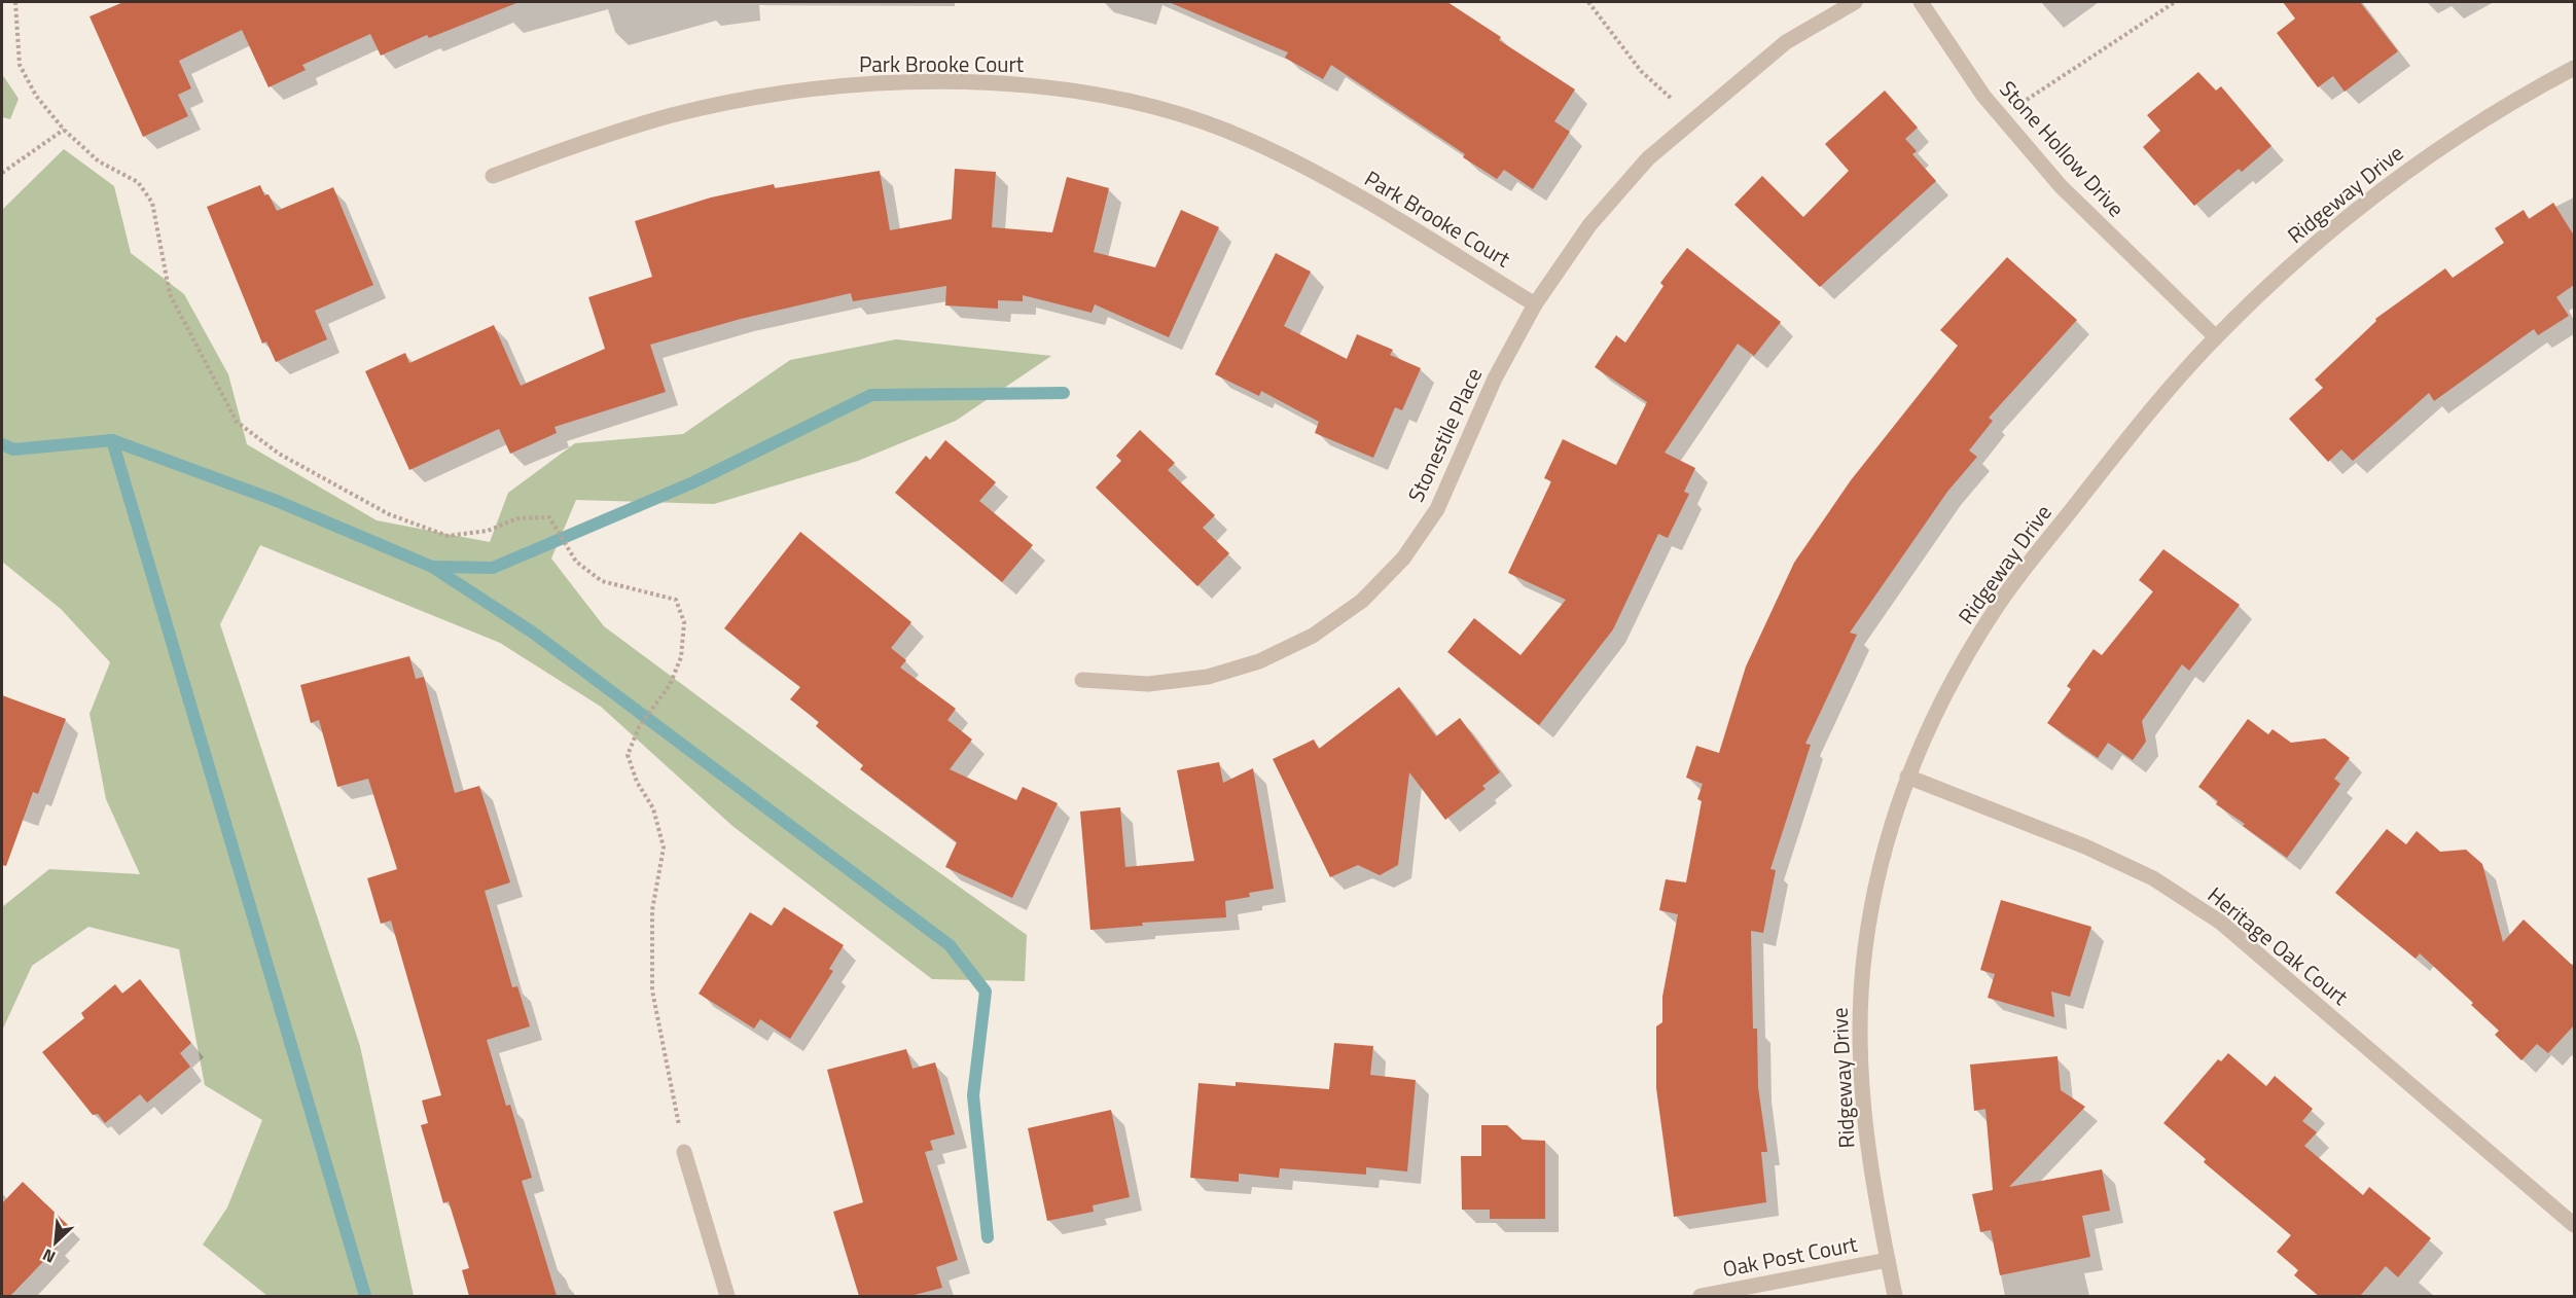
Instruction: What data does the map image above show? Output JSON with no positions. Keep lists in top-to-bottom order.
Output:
{
  "streets": {
    "street": [
      "Park Brooke Court",
      "Stone Hollow Drive",
      "Ridgeway Drive",
      "Stonestile Place",
      "Heritage Oak Court",
      "Oak Post Court"
    ]
  },
  "crossings": [
    ["Park Brooke Court", "Stonestile Place"],
    ["Stone Hollow Drive", "Ridgeway Drive"],
    ["Ridgeway Drive", "Heritage Oak Court"],
    ["Ridgeway Drive", "Oak Post Court"]
  ],
  "north": "bottom left"
}
